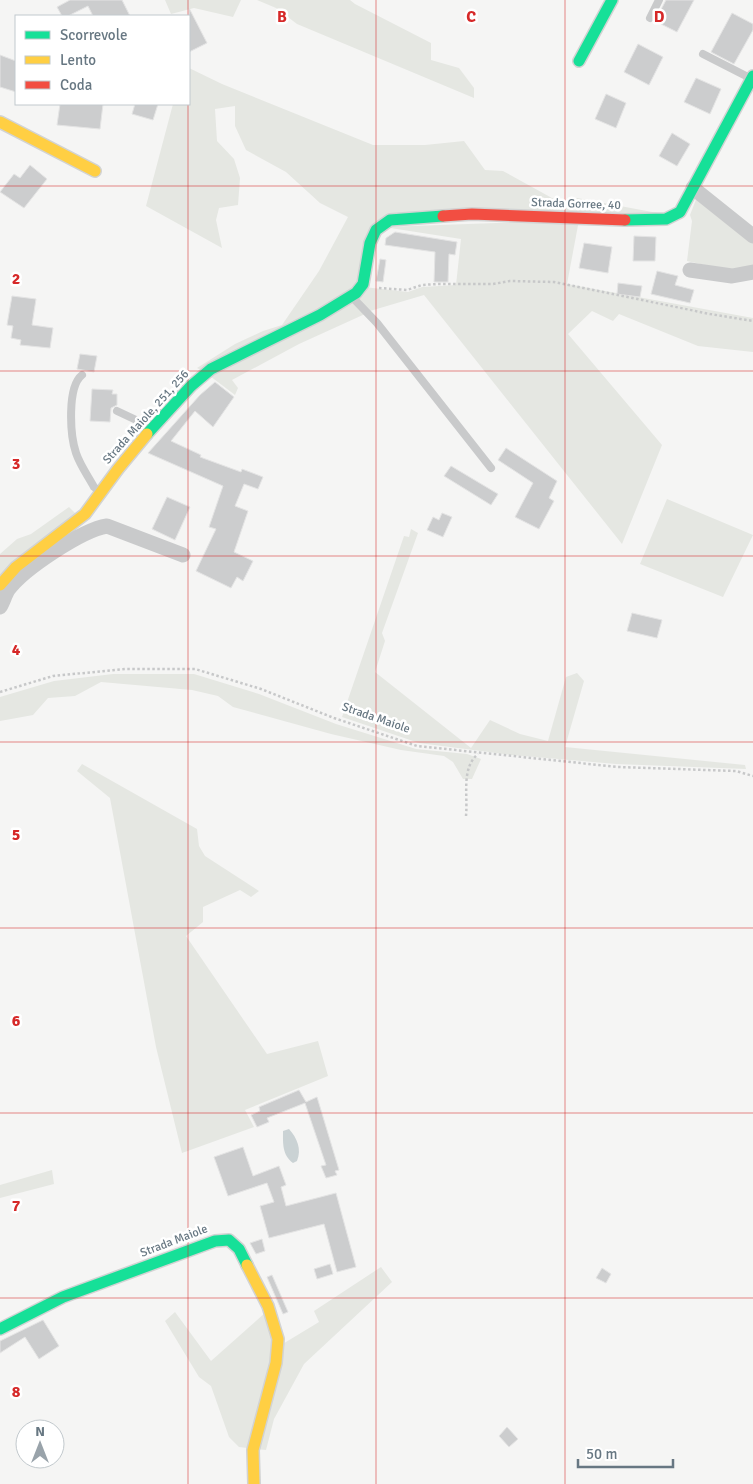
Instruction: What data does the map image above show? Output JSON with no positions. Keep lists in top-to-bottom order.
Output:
{
  "streets": {
    "street": ["Strada Gorree, 40", "Strada Maiole, 251, 256", "Strada Maiole"]
  },
  "crossings": [
    ["Strada Gorree, 40", "Strada Maiole, 251, 256"]
  ],
  "legend": ["Scorrevole", "Lento", "Coda"],
  "scale_bar": "50 m",
  "north": "top",
  "grid": {
    "columns": ["B", "C", "D"],
    "rows": [
      "2",
      "3",
      "4",
      "5",
      "6",
      "7",
      "8"
    ]
  }
}
